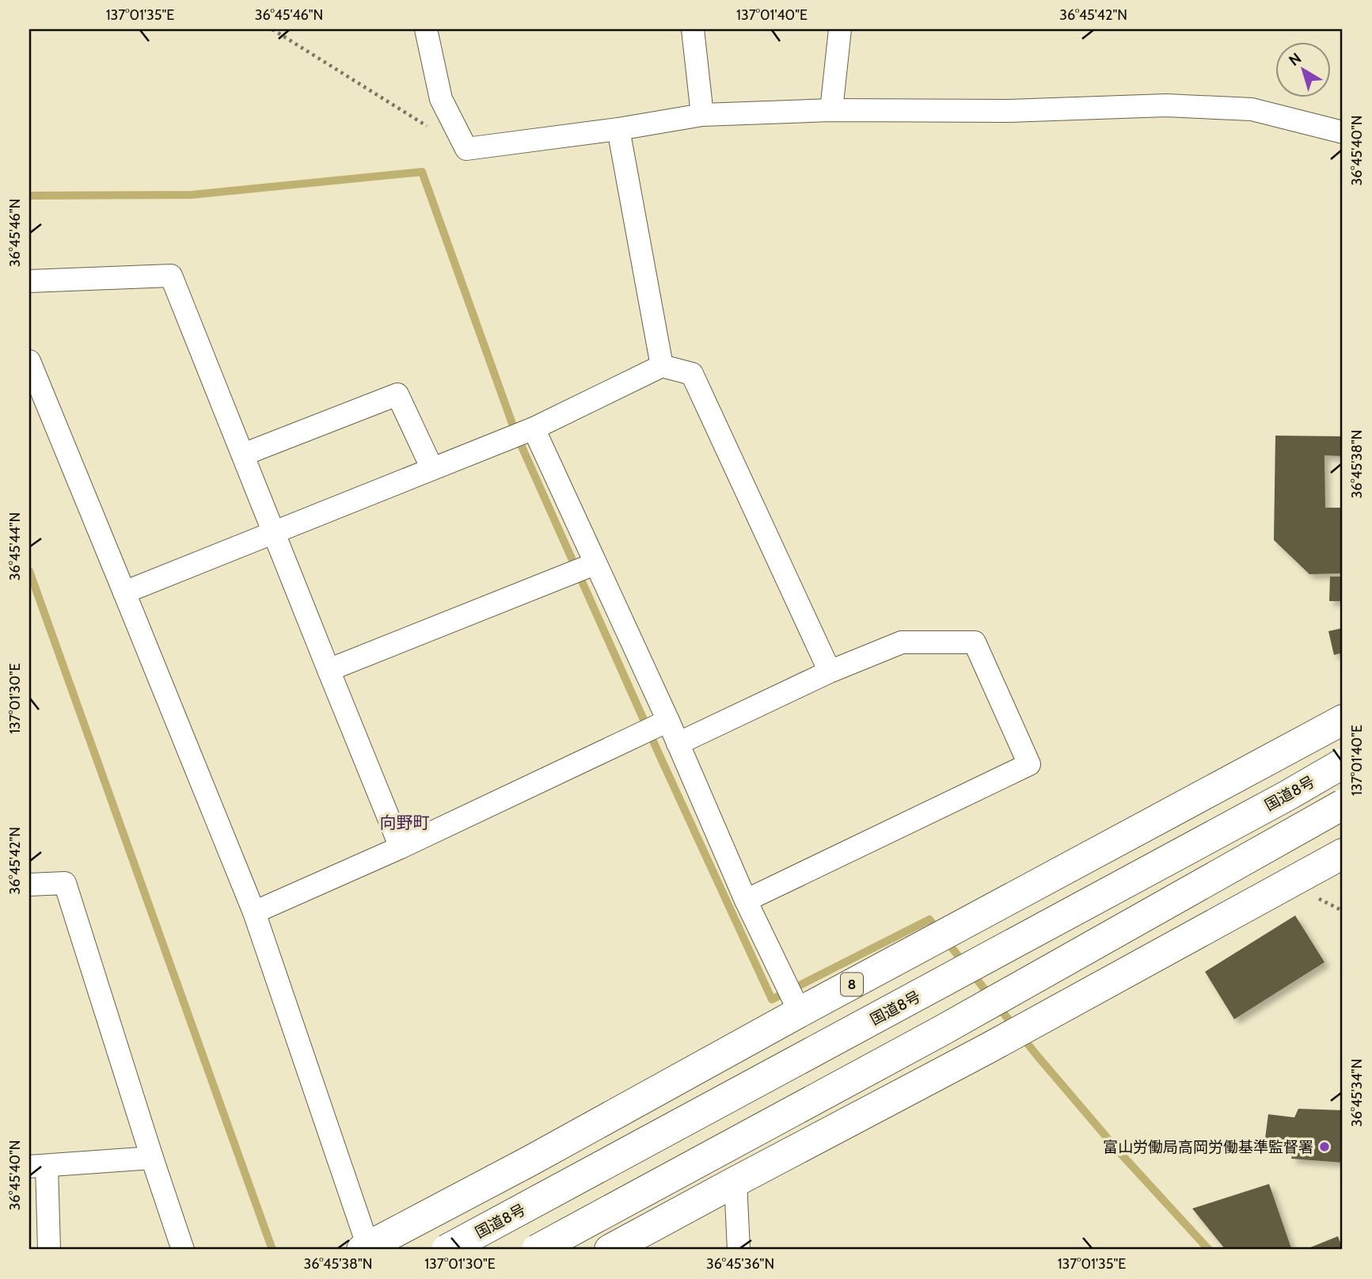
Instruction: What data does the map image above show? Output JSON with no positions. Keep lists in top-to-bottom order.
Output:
{
  "streets": {
    "highway": ["国道8号", "8"]
  },
  "districts": ["向野町"],
  "places": ["富山労働局高岡労働基準監督署"],
  "north": "top left",
  "coordinates": [
    "137°01'35\"E",
    "36°45'46\"N",
    "137°01'40\"E",
    "36°45'42\"N",
    "36°45'40\"N",
    "36°45'38\"N",
    "36°45'44\"N",
    "137°01'30\"E",
    "36°45'34\"N",
    "36°45'36\"N"
  ]
}
